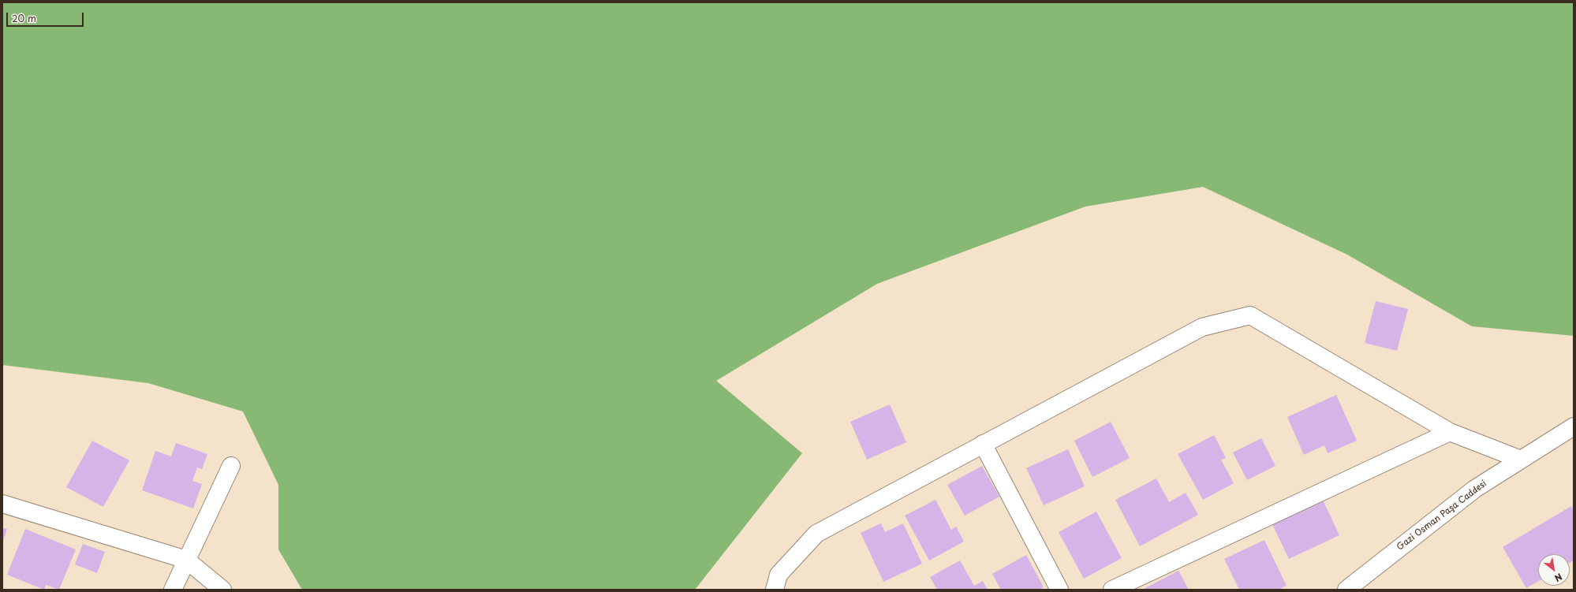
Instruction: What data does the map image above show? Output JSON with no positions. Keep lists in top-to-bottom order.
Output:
{
  "streets": {
    "street": ["Gazi Osman Paşa Caddesi"]
  },
  "scale_bar": "20 m",
  "north": "bottom right"
}
